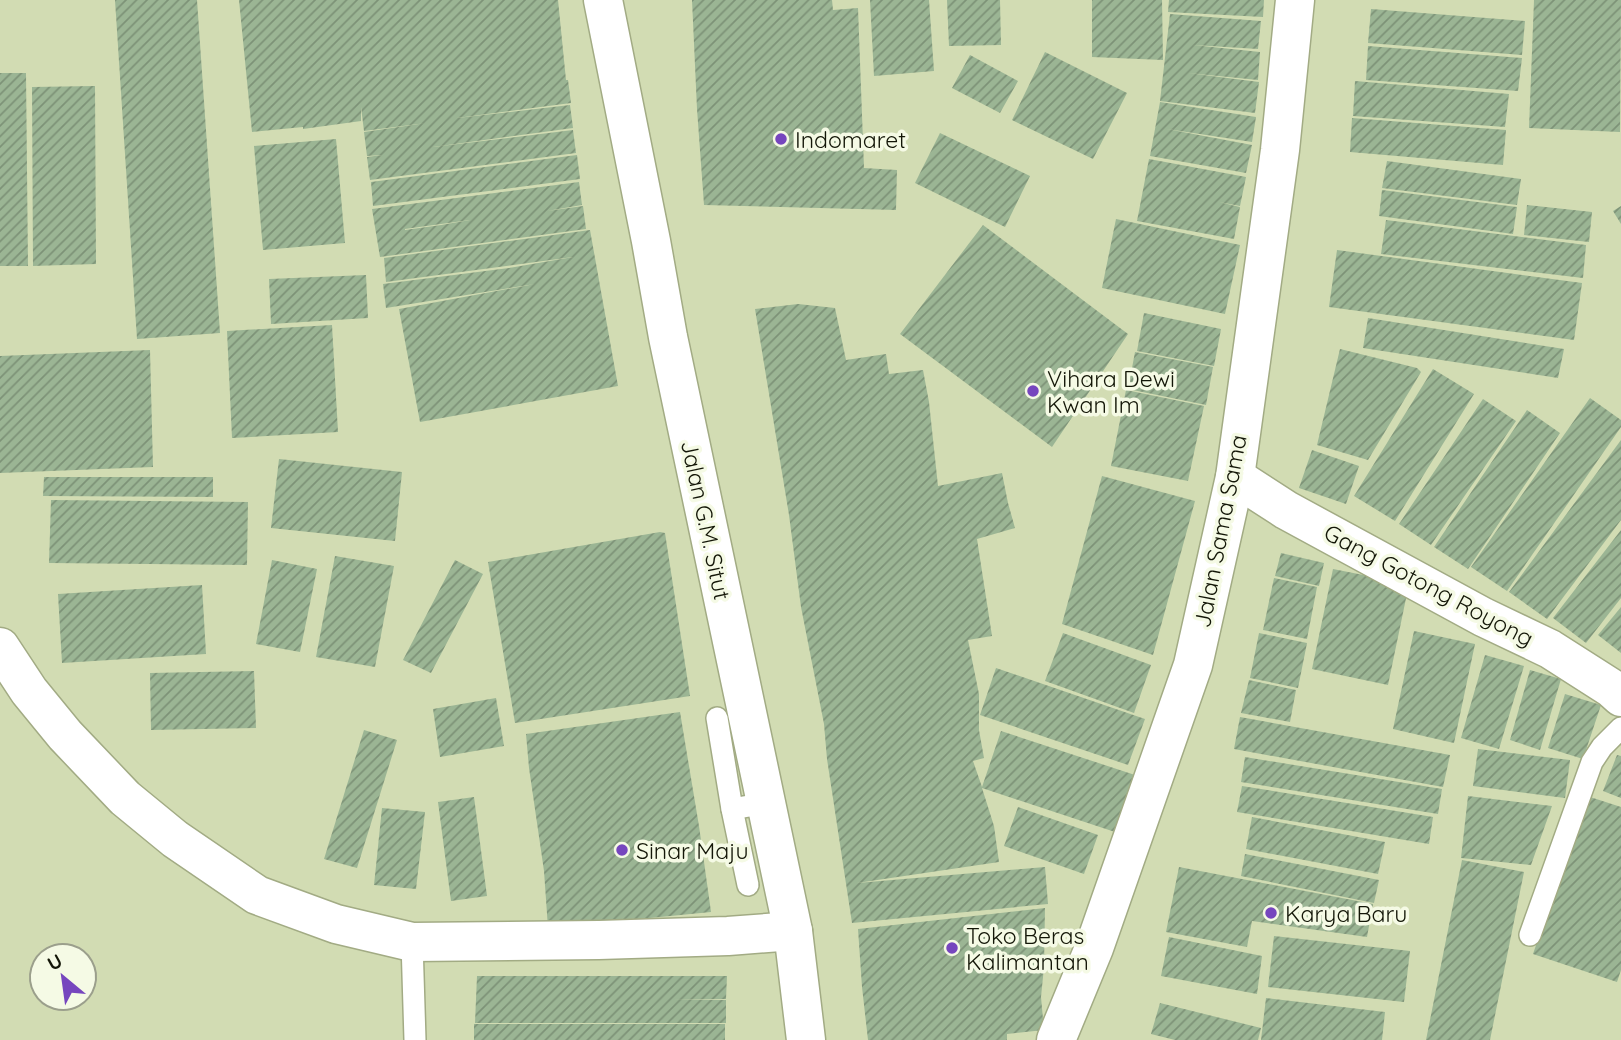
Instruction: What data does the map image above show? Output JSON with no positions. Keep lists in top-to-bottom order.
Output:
{
  "streets": {
    "street": ["Jalan G.M. Situt", "Jalan Sama Sama", "Gang Gotong Royong"]
  },
  "crossings": [
    ["Jalan Sama Sama", "Gang Gotong Royong"]
  ],
  "places": [
    "Indomaret",
    "Vihara Dewi Kwan Im",
    "Sinar Maju",
    "Karya Baru",
    "Toko Beras Kalimantan"
  ],
  "north": "top left"
}
